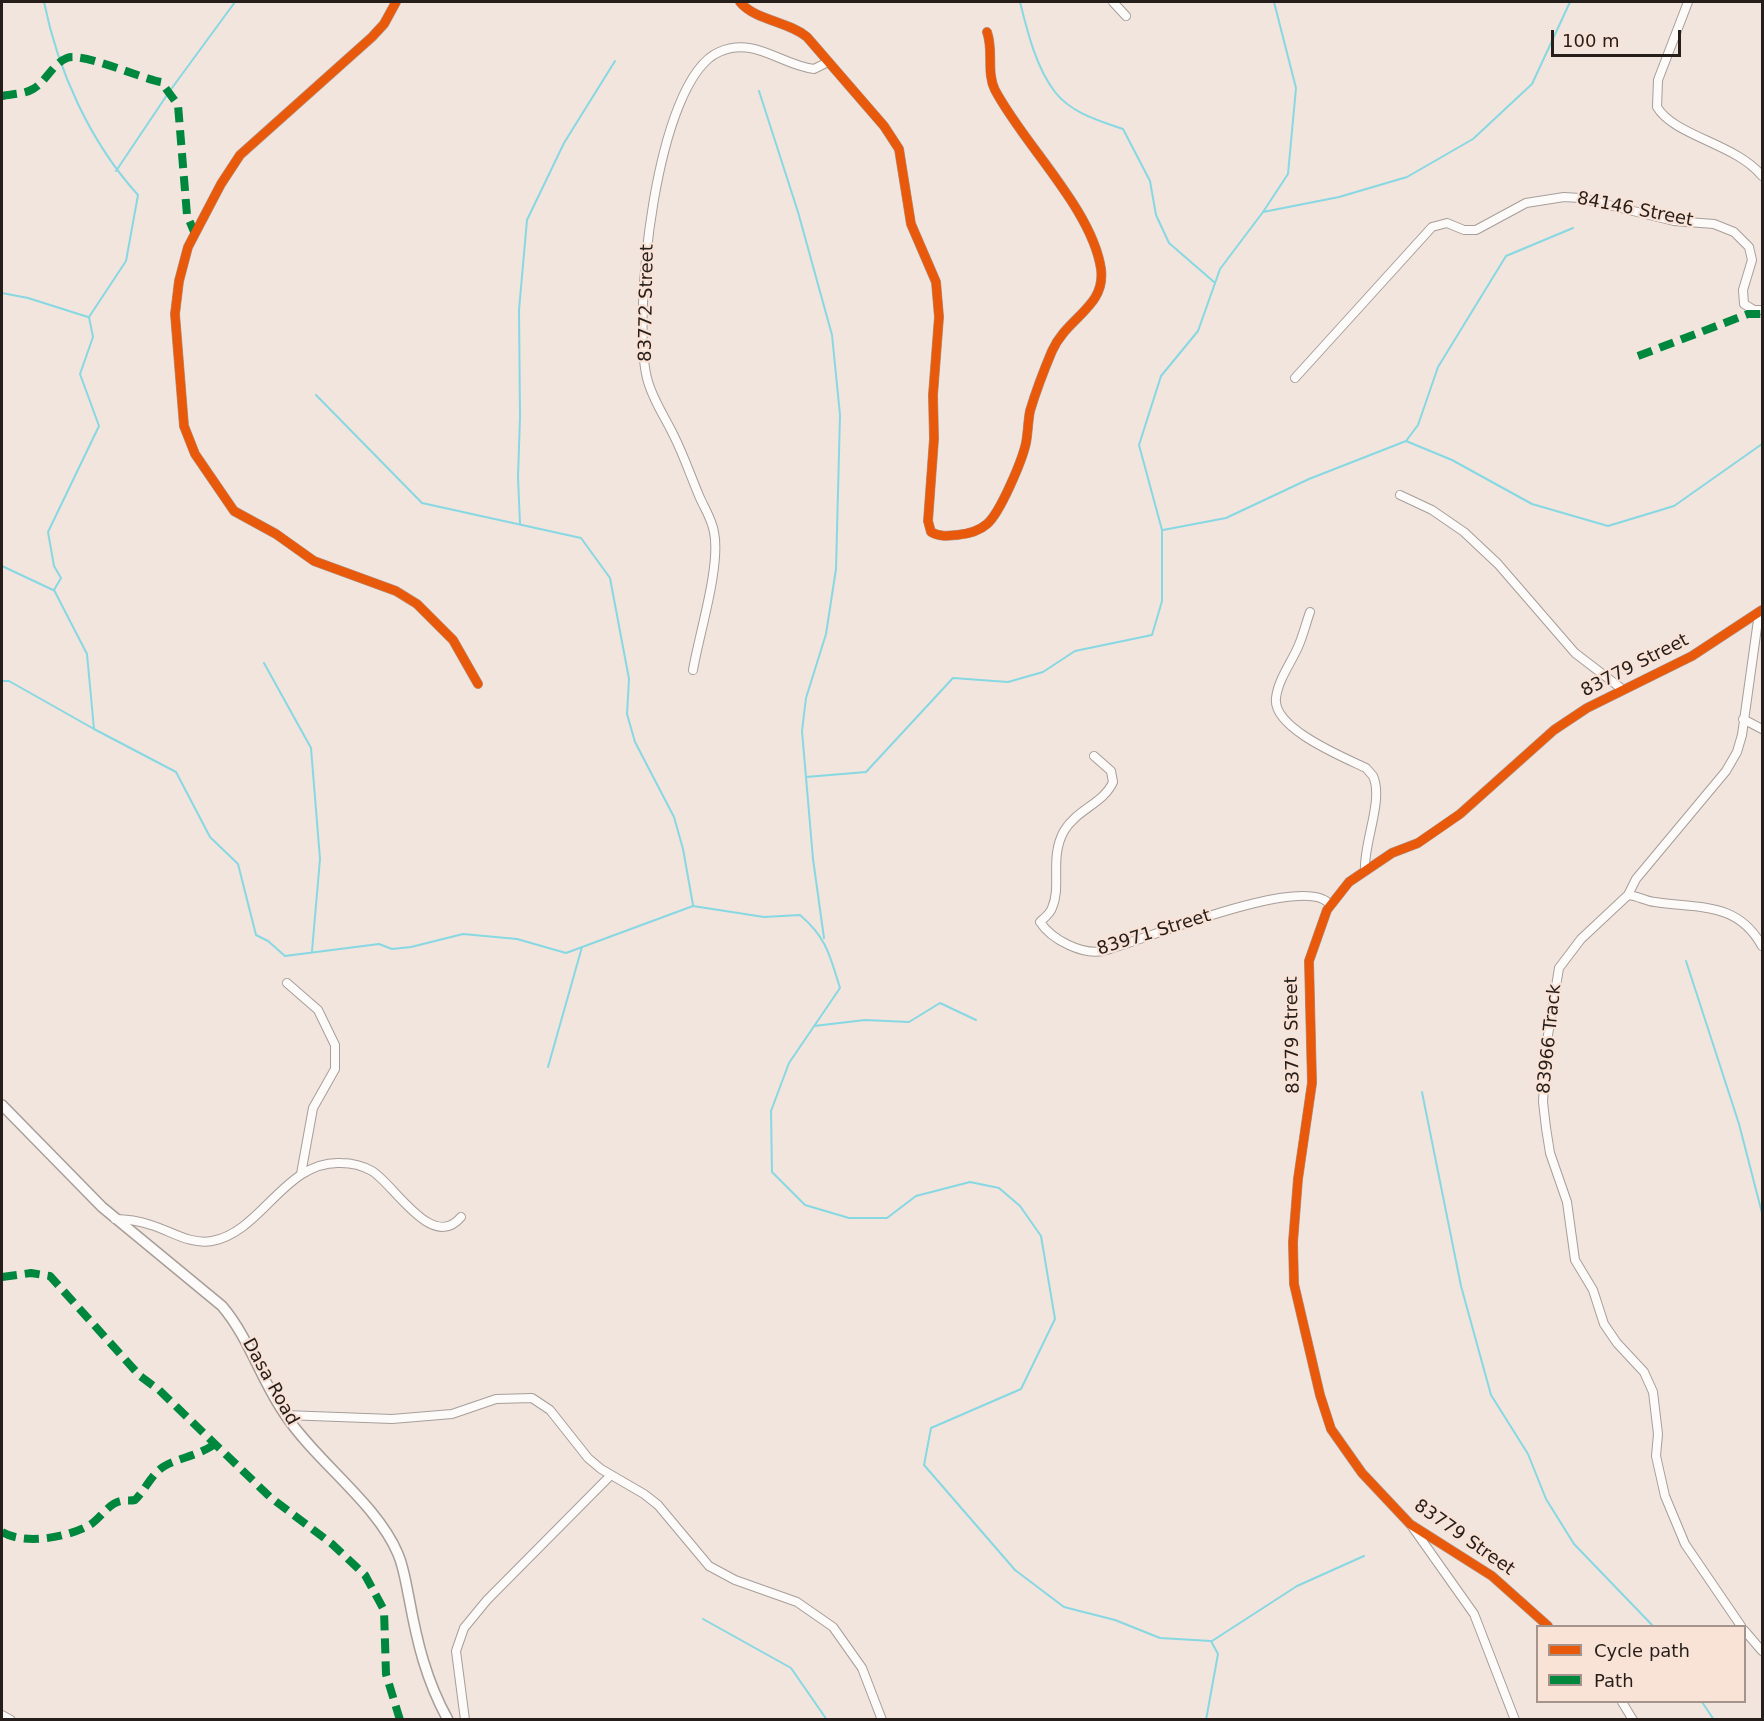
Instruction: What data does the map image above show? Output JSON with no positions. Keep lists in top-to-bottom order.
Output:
{
  "streets": {
    "street": [
      "84146 Street",
      "83772 Street",
      "83779 Street",
      "83971 Street",
      "83966 Track",
      "Dasa Road"
    ]
  },
  "crossings": [
    ["83779 Street", "83971 Street"],
    ["83779 Street", "83966 Track"]
  ],
  "legend": ["Cycle path", "Path"],
  "scale_bar": "100 m"
}
